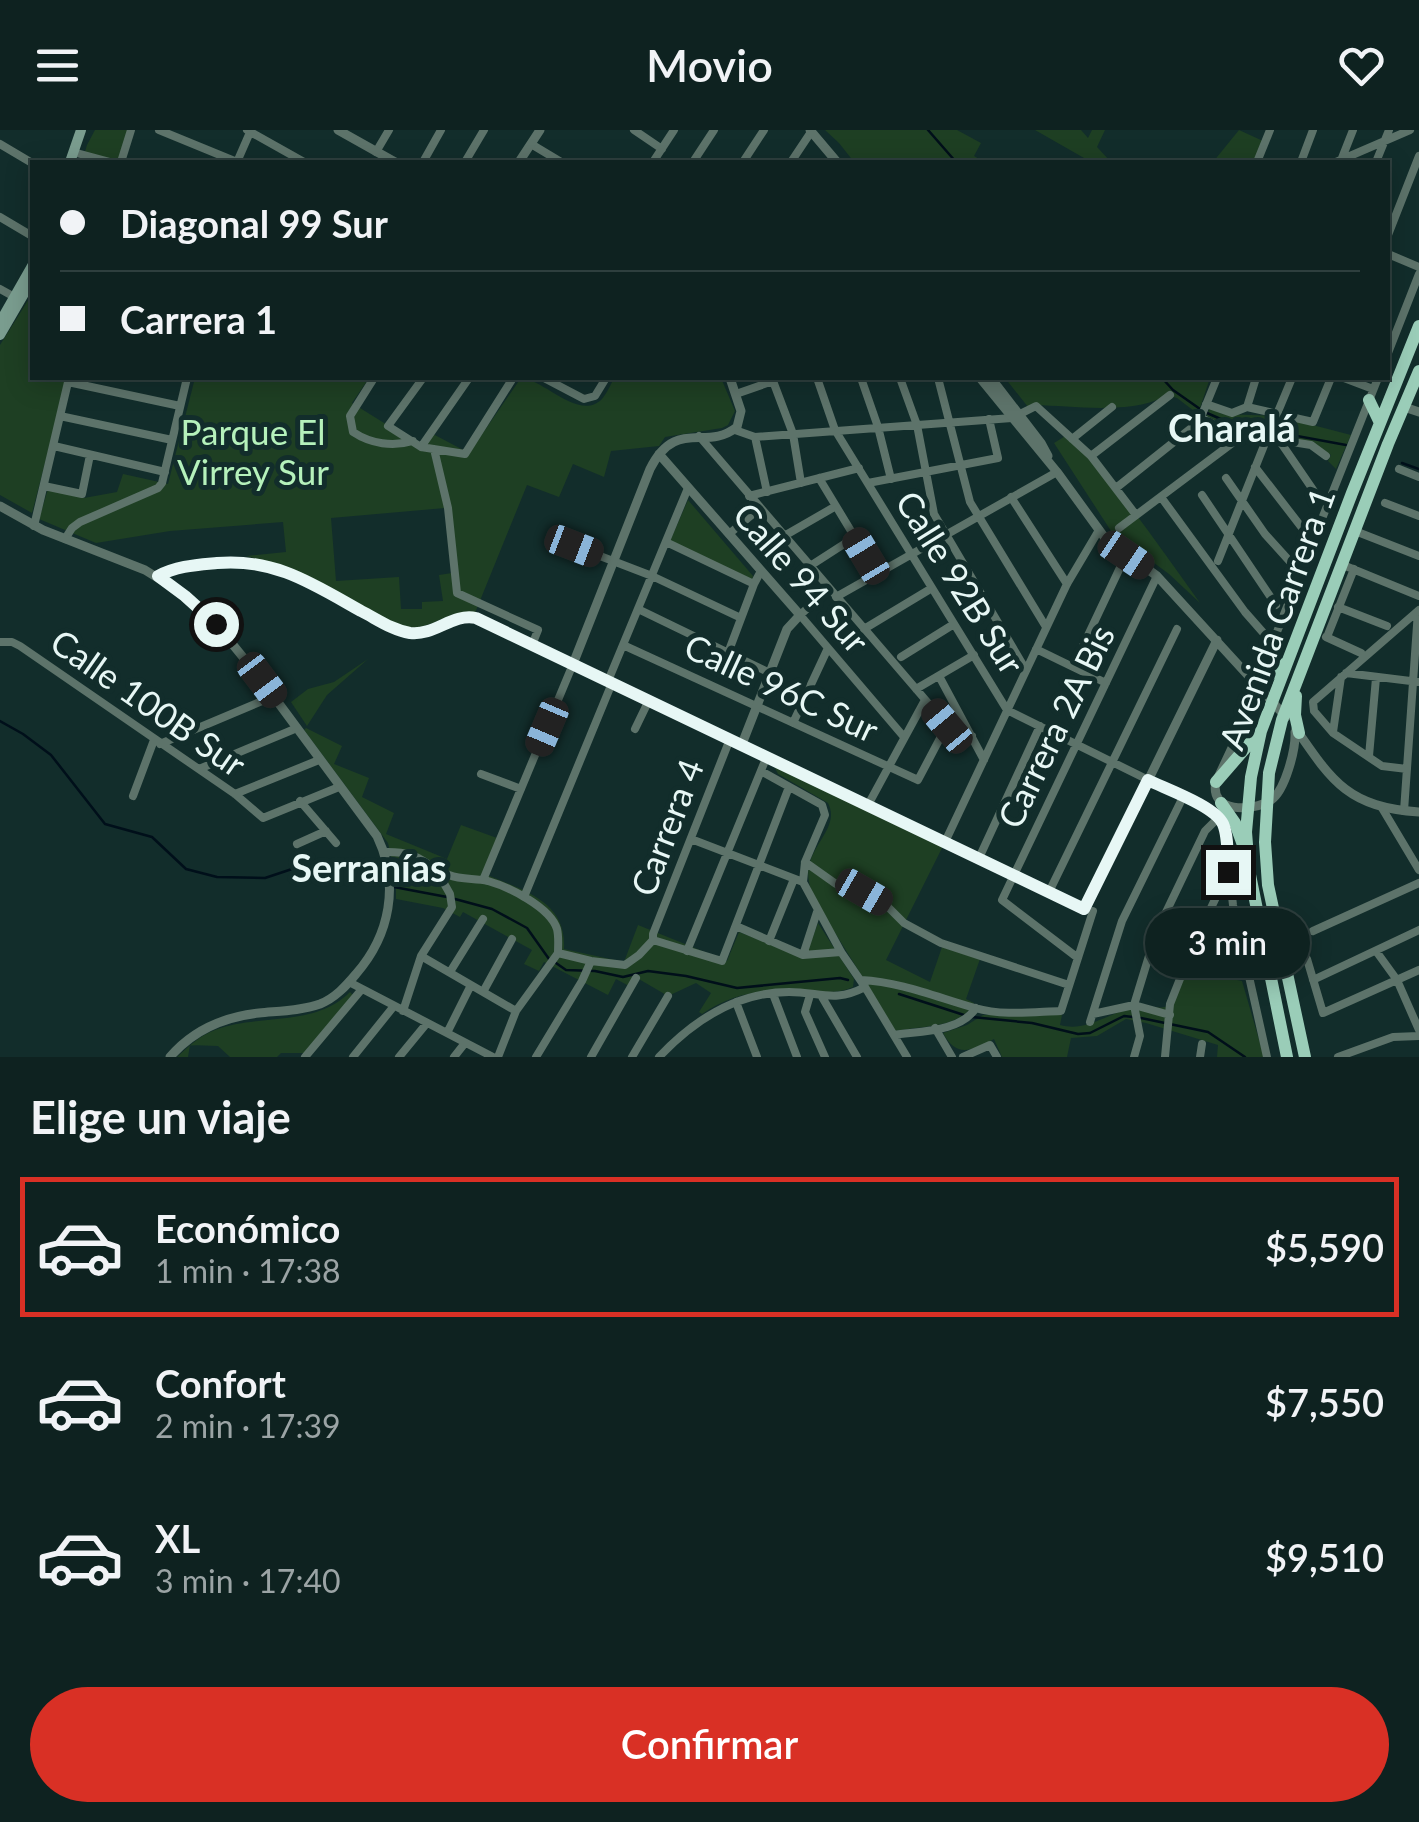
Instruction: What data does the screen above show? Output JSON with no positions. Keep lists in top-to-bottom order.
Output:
{
  "streets": {
    "highway": ["Avenida Carrera 1"],
    "street": [
      "Calle 94 Sur",
      "Calle 92B Sur",
      "Calle 96C Sur",
      "Calle 100B Sur",
      "Carrera 2A Bis",
      "Carrera 4"
    ]
  },
  "crossings": [
    ["Calle 94 Sur", "Carrera 4"],
    ["Calle 92B Sur", "Carrera 2A Bis"],
    ["Calle 92B Sur", "Carrera 4"],
    ["Calle 96C Sur", "Carrera 4"]
  ],
  "districts": ["Charalá", "Serranías"],
  "parks": ["Parque El Virrey Sur"],
  "page": {
    "header": "Movio",
    "banner": ["Diagonal 99 Sur", "Carrera 1"],
    "bubble": "3 min",
    "heading": "Elige un viaje",
    "list": [
      {
        "name": "Económico",
        "note": "1 min · 17:38",
        "value": "$5,590"
      },
      {
        "name": "Confort",
        "note": "2 min · 17:39",
        "value": "$7,550"
      },
      {
        "name": "XL",
        "note": "3 min · 17:40",
        "value": "$9,510"
      }
    ],
    "buttons": "Confirmar"
  }
}
